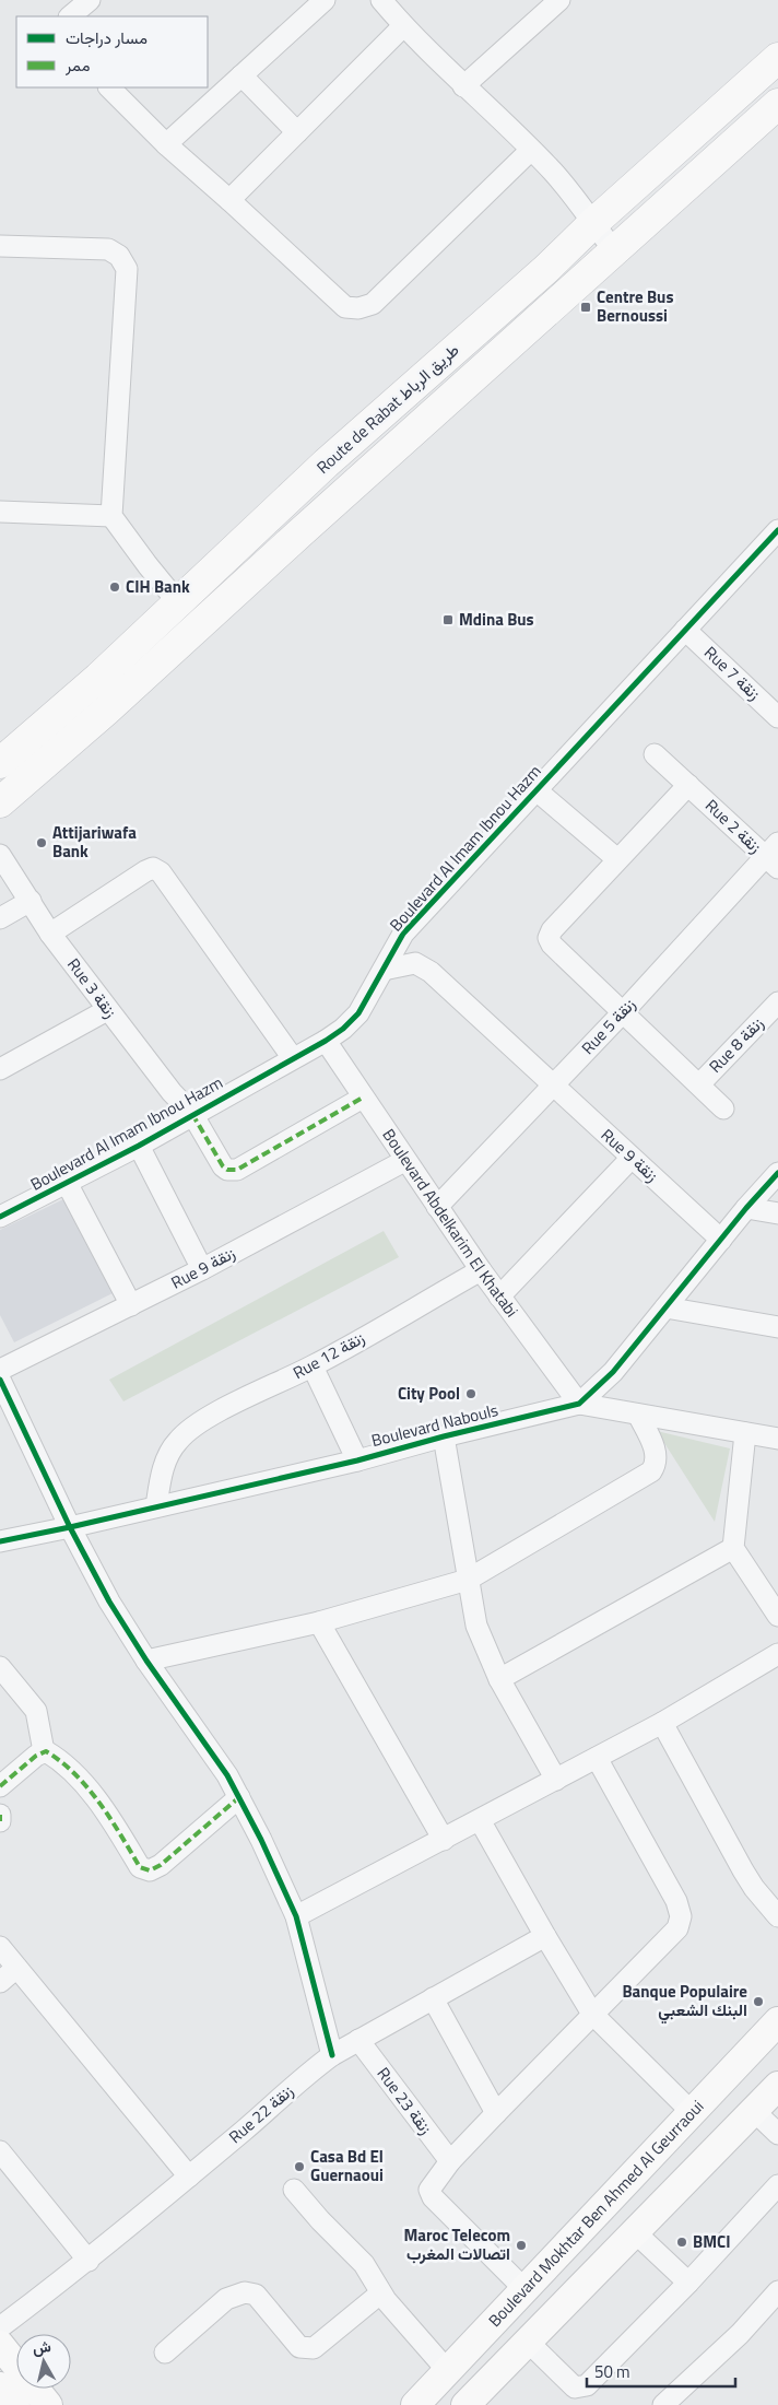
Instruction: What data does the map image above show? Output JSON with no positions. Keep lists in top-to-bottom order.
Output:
{
  "streets": {
    "main road": ["Route de Rabat طريق الرباط"],
    "street": [
      "Rue 7 زنقة",
      "Rue 2 زنقة",
      "Boulevard Al Imam Ibnou Hazm",
      "Rue 3 زنقة",
      "Rue 5 زنقة",
      "Rue 8 زنقة",
      "Rue 9 زنقة",
      "Boulevard Abdelkarim El Khatabi",
      "Rue 12 زنقة",
      "Boulevard Nabouls",
      "Rue 23 زنقة",
      "Rue 22 زنقة",
      "Boulevard Mokhtar Ben Ahmed Al Geurraoui"
    ]
  },
  "crossings": [
    ["Rue 7 زنقة", "Boulevard Al Imam Ibnou Hazm"],
    ["Rue 2 زنقة", "Rue 5 زنقة"],
    ["Boulevard Al Imam Ibnou Hazm", "Rue 3 زنقة"],
    ["Boulevard Al Imam Ibnou Hazm", "Rue 9 زنقة"],
    ["Boulevard Al Imam Ibnou Hazm", "Boulevard Abdelkarim El Khatabi"],
    ["Rue 3 زنقة", "Boulevard Abdelkarim El Khatabi"],
    ["Rue 5 زنقة", "Rue 8 زنقة"],
    ["Rue 5 زنقة", "Rue 9 زنقة"],
    ["Rue 5 زنقة", "Boulevard Abdelkarim El Khatabi"],
    ["Rue 9 زنقة", "Boulevard Abdelkarim El Khatabi"],
    ["Rue 9 زنقة", "Boulevard Nabouls"],
    ["Boulevard Abdelkarim El Khatabi", "Rue 12 زنقة"],
    ["Boulevard Abdelkarim El Khatabi", "Boulevard Nabouls"],
    ["Rue 12 زنقة", "Boulevard Nabouls"],
    ["Rue 23 زنقة", "Rue 22 زنقة"]
  ],
  "places": {
    "transit": ["Centre Bus Bernoussi", "Mdina Bus"],
    "other": [
      "CIH Bank",
      "Attijariwafa Bank",
      "City Pool",
      "Banque Populaire البنك الشعبي",
      "Casa Bd El Guernaoui",
      "BMCI",
      "Maroc Telecom اتصالات المغرب"
    ]
  },
  "legend": ["مسار دراجات", "ممر"],
  "scale_bar": "50 m",
  "north": "top"
}
